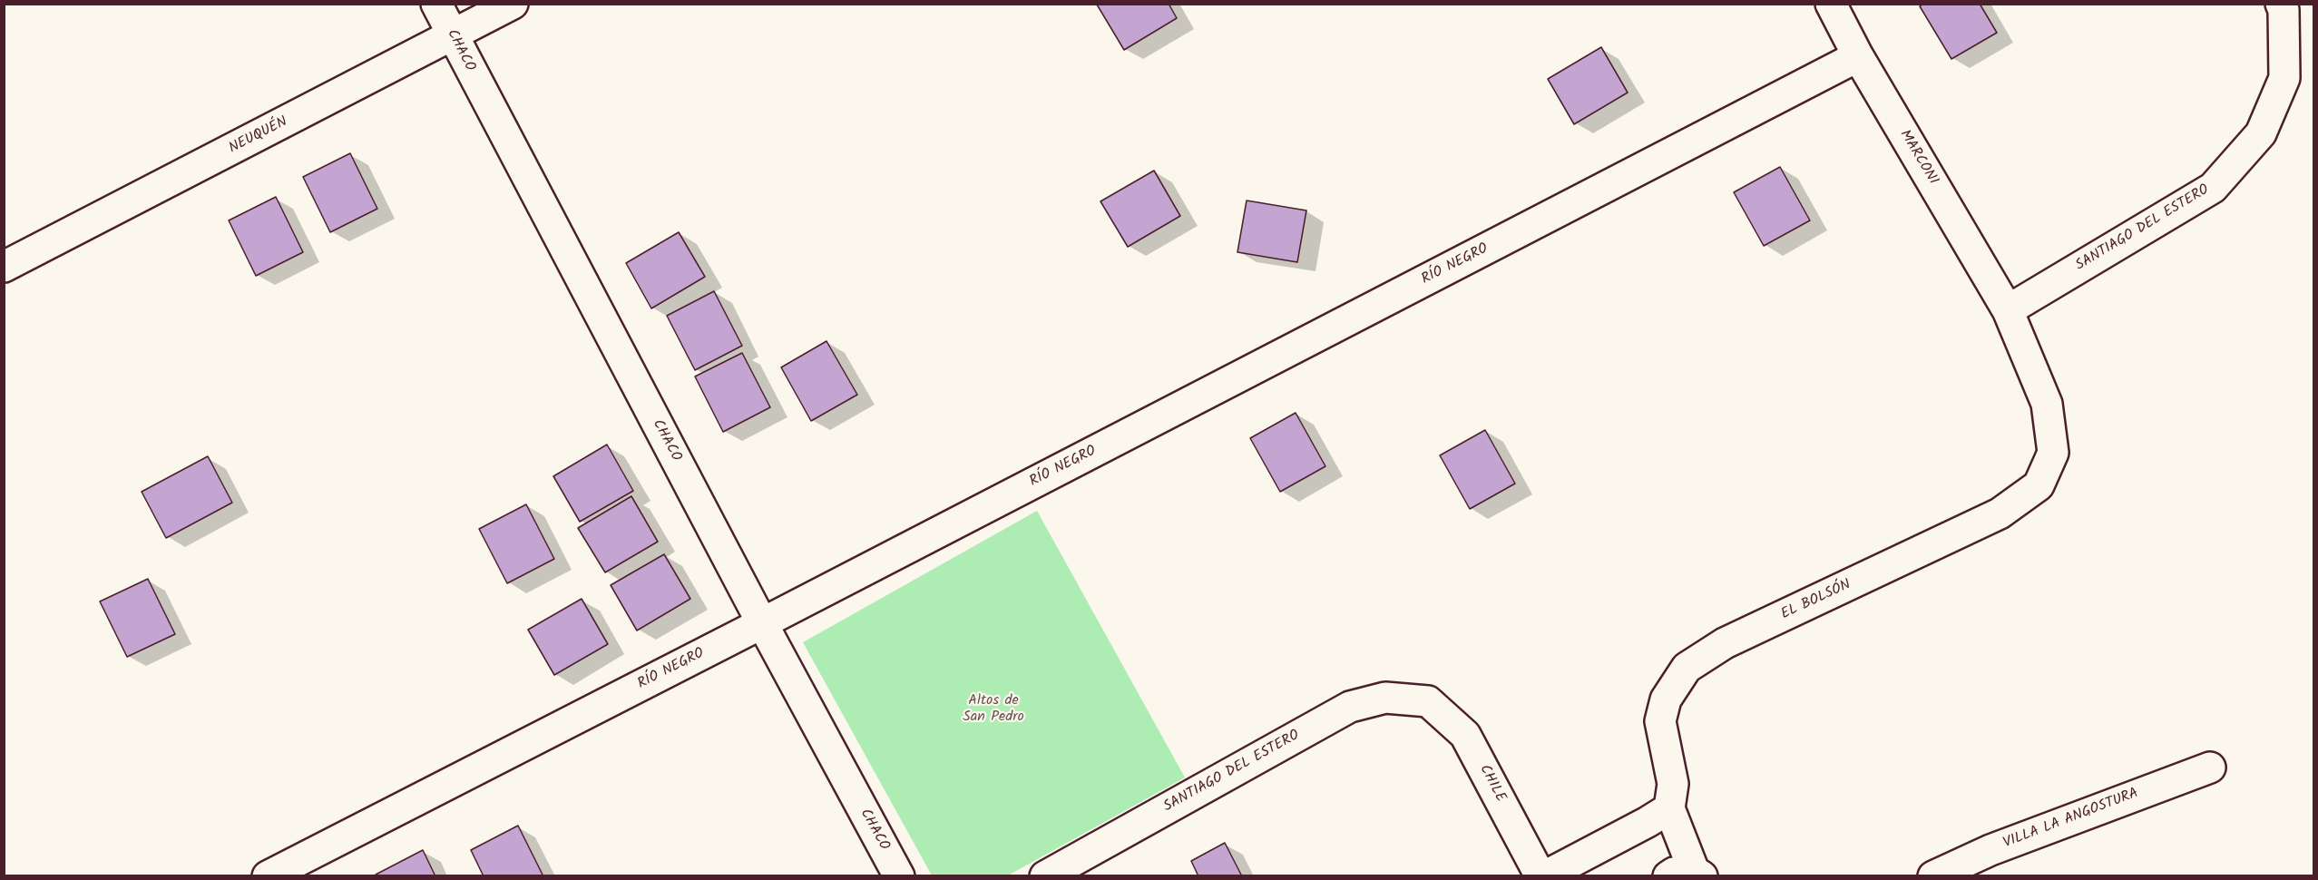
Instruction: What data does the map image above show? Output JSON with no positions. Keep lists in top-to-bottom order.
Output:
{
  "streets": {
    "street": [
      "CHACO",
      "NEUQUÉN",
      "MARCONI",
      "SANTIAGO DEL ESTERO",
      "RÍO NEGRO",
      "EL BOLSÓN",
      "CHILE",
      "VILLA LA ANGOSTURA"
    ]
  },
  "crossings": [
    ["CHACO", "NEUQUÉN"],
    ["CHACO", "RÍO NEGRO"],
    ["MARCONI", "SANTIAGO DEL ESTERO"],
    ["MARCONI", "RÍO NEGRO"],
    ["MARCONI", "EL BOLSÓN"],
    ["SANTIAGO DEL ESTERO", "EL BOLSÓN"],
    ["SANTIAGO DEL ESTERO", "CHILE"]
  ],
  "parks": ["Altos de San Pedro"]
}
